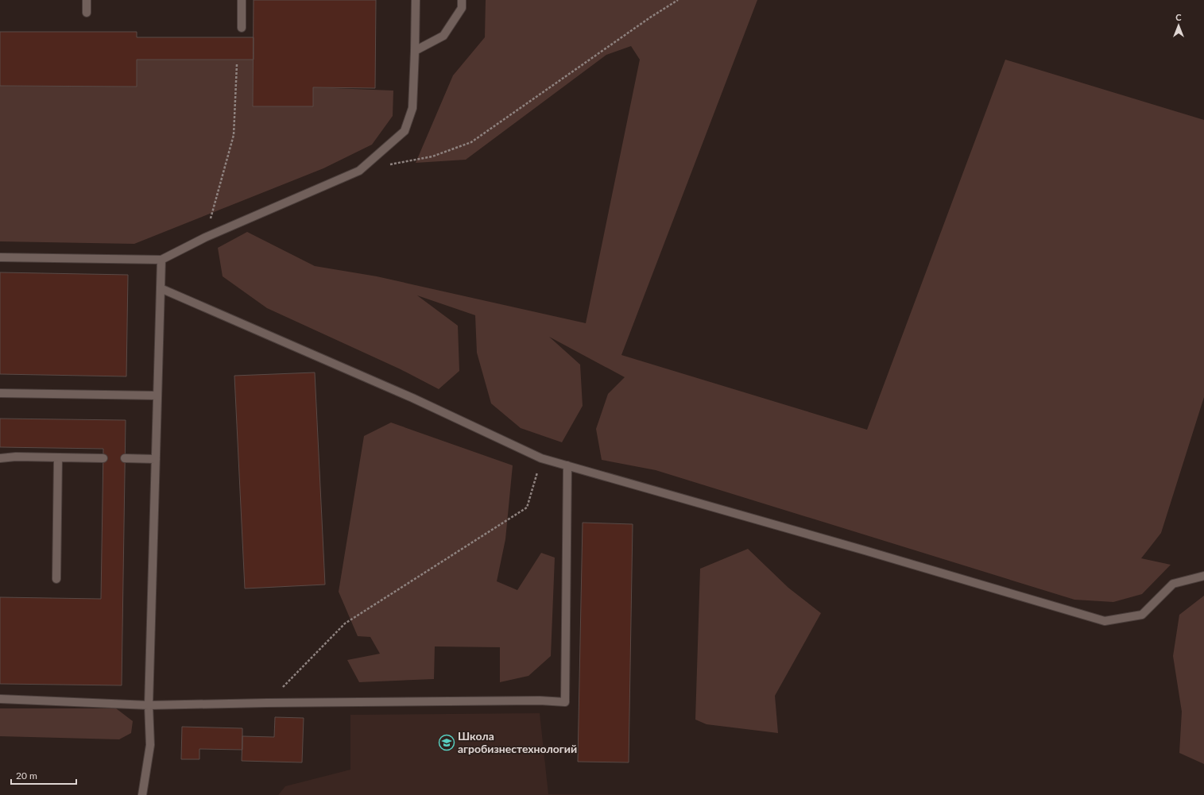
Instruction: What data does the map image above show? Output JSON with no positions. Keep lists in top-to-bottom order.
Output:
{
  "places": {
    "school or university": ["Школа агробизнестехнологий"]
  },
  "scale_bar": "20 m",
  "north": "top"
}
